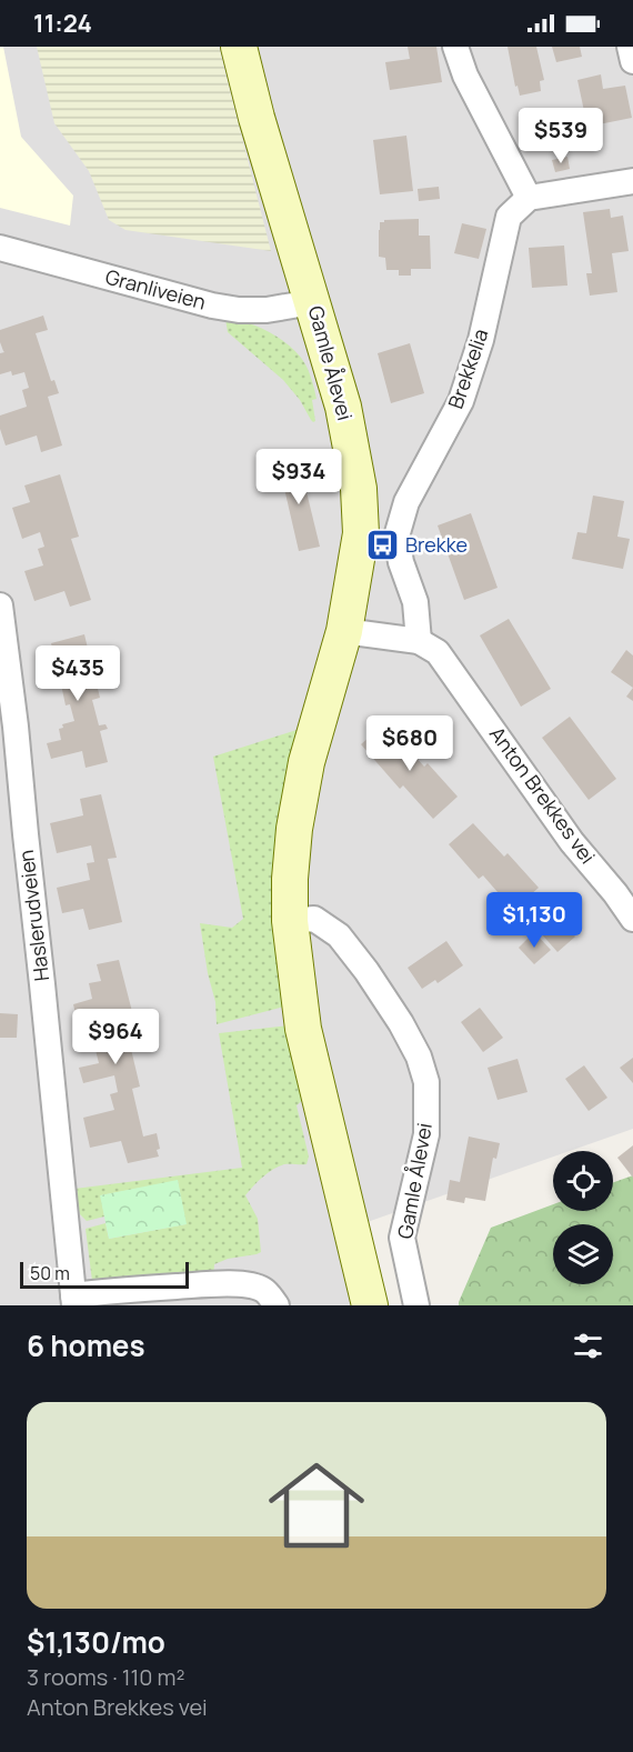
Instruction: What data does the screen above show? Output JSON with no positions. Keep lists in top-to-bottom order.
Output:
{
  "streets": {
    "main road": ["Gamle Ålevei"],
    "street": [
      "Granliveien",
      "Brekkelia",
      "Anton Brekkes vei",
      "Haslerudveien"
    ]
  },
  "crossings": [
    ["Granliveien", "Gamle Ålevei"],
    ["Brekkelia", "Anton Brekkes vei"]
  ],
  "places": {
    "bus stop": ["Brekke"]
  },
  "scale_bar": "50 m",
  "page": {
    "status": "11:24",
    "price": [
      "$539",
      "$934",
      "$435",
      "$680",
      "$1,130",
      "$964"
    ],
    "scale": "50 m",
    "heading": "6 homes",
    "list": [
      {
        "name": "$1,130/mo",
        "note": "3 rooms · 110 m² · Anton Brekkes vei"
      }
    ]
  }
}
